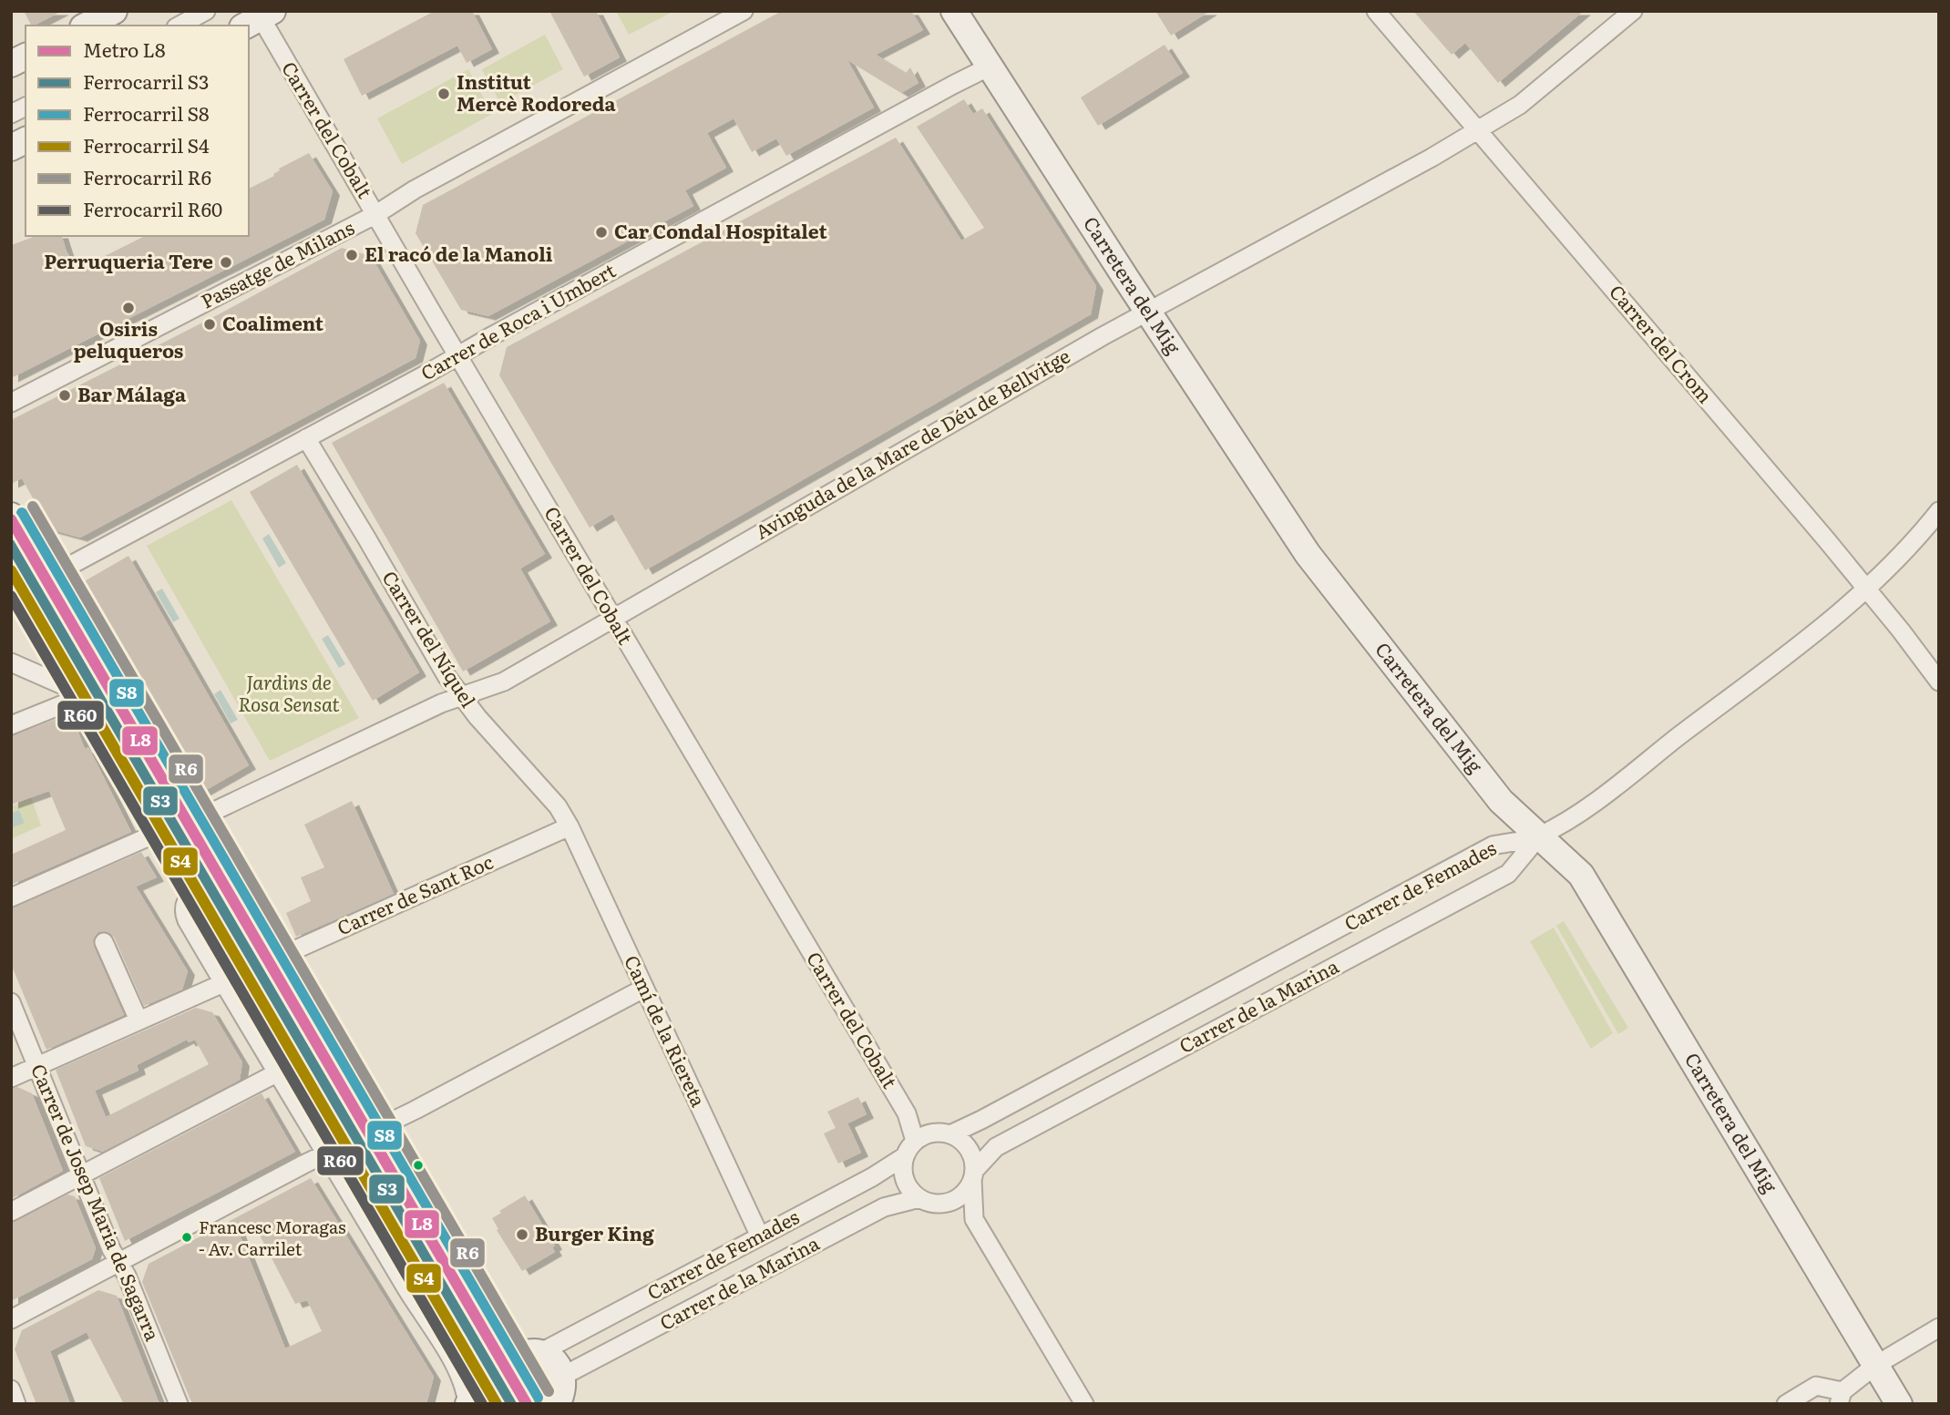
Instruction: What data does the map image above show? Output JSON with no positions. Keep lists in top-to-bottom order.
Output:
{
  "streets": {
    "main road": ["Carretera del Mig"],
    "street": [
      "Carrer del Cobalt",
      "Passatge de Milans",
      "Carrer de Roca i Umbert",
      "Carrer del Crom",
      "Avinguda de la Mare de Déu de Bellvitge",
      "Carrer del Níquel",
      "Carrer de Femades",
      "Carrer de Sant Roc",
      "Carrer de la Marina",
      "Camí de la Riereta",
      "Carrer de Josep Maria de Sagarra"
    ]
  },
  "crossings": [
    ["Carrer del Cobalt", "Passatge de Milans"],
    ["Carrer del Cobalt", "Carrer de Roca i Umbert"],
    ["Carrer del Cobalt", "Avinguda de la Mare de Déu de Bellvitge"],
    ["Carrer del Cobalt", "Carrer de Femades"],
    ["Carrer del Cobalt", "Carrer de la Marina"],
    ["Carretera del Mig", "Carrer de Roca i Umbert"],
    ["Carretera del Mig", "Avinguda de la Mare de Déu de Bellvitge"],
    ["Carretera del Mig", "Carrer de Femades"],
    ["Carretera del Mig", "Carrer de la Marina"],
    ["Carrer de Roca i Umbert", "Carrer del Níquel"],
    ["Carrer del Crom", "Avinguda de la Mare de Déu de Bellvitge"],
    ["Carrer del Crom", "Carrer de Femades"],
    ["Avinguda de la Mare de Déu de Bellvitge", "Carrer del Níquel"],
    ["Carrer del Níquel", "Carrer de Sant Roc"],
    ["Carrer del Níquel", "Camí de la Riereta"],
    ["Carrer de Femades", "Carrer de la Marina"],
    ["Carrer de Femades", "Camí de la Riereta"],
    ["Carrer de Sant Roc", "Camí de la Riereta"]
  ],
  "parks": ["Jardins de Rosa Sensat"],
  "places": [
    "Institut Mercè Rodoreda",
    "Car Condal Hospitalet",
    "El racó de la Manoli",
    "Perruqueria Tere",
    "Osiris peluqueros",
    "Coaliment",
    "Bar Málaga",
    "Burger King",
    "Francesc Moragas - Av. Carrilet"
  ],
  "lines": [
    "rail line R6",
    "rail line S8",
    "metro line L8",
    "rail line S3",
    "rail line S4",
    "rail line R60"
  ],
  "legend": [
    "Metro L8",
    "Ferrocarril S3",
    "Ferrocarril S8",
    "Ferrocarril S4",
    "Ferrocarril R6",
    "Ferrocarril R60"
  ]
}
